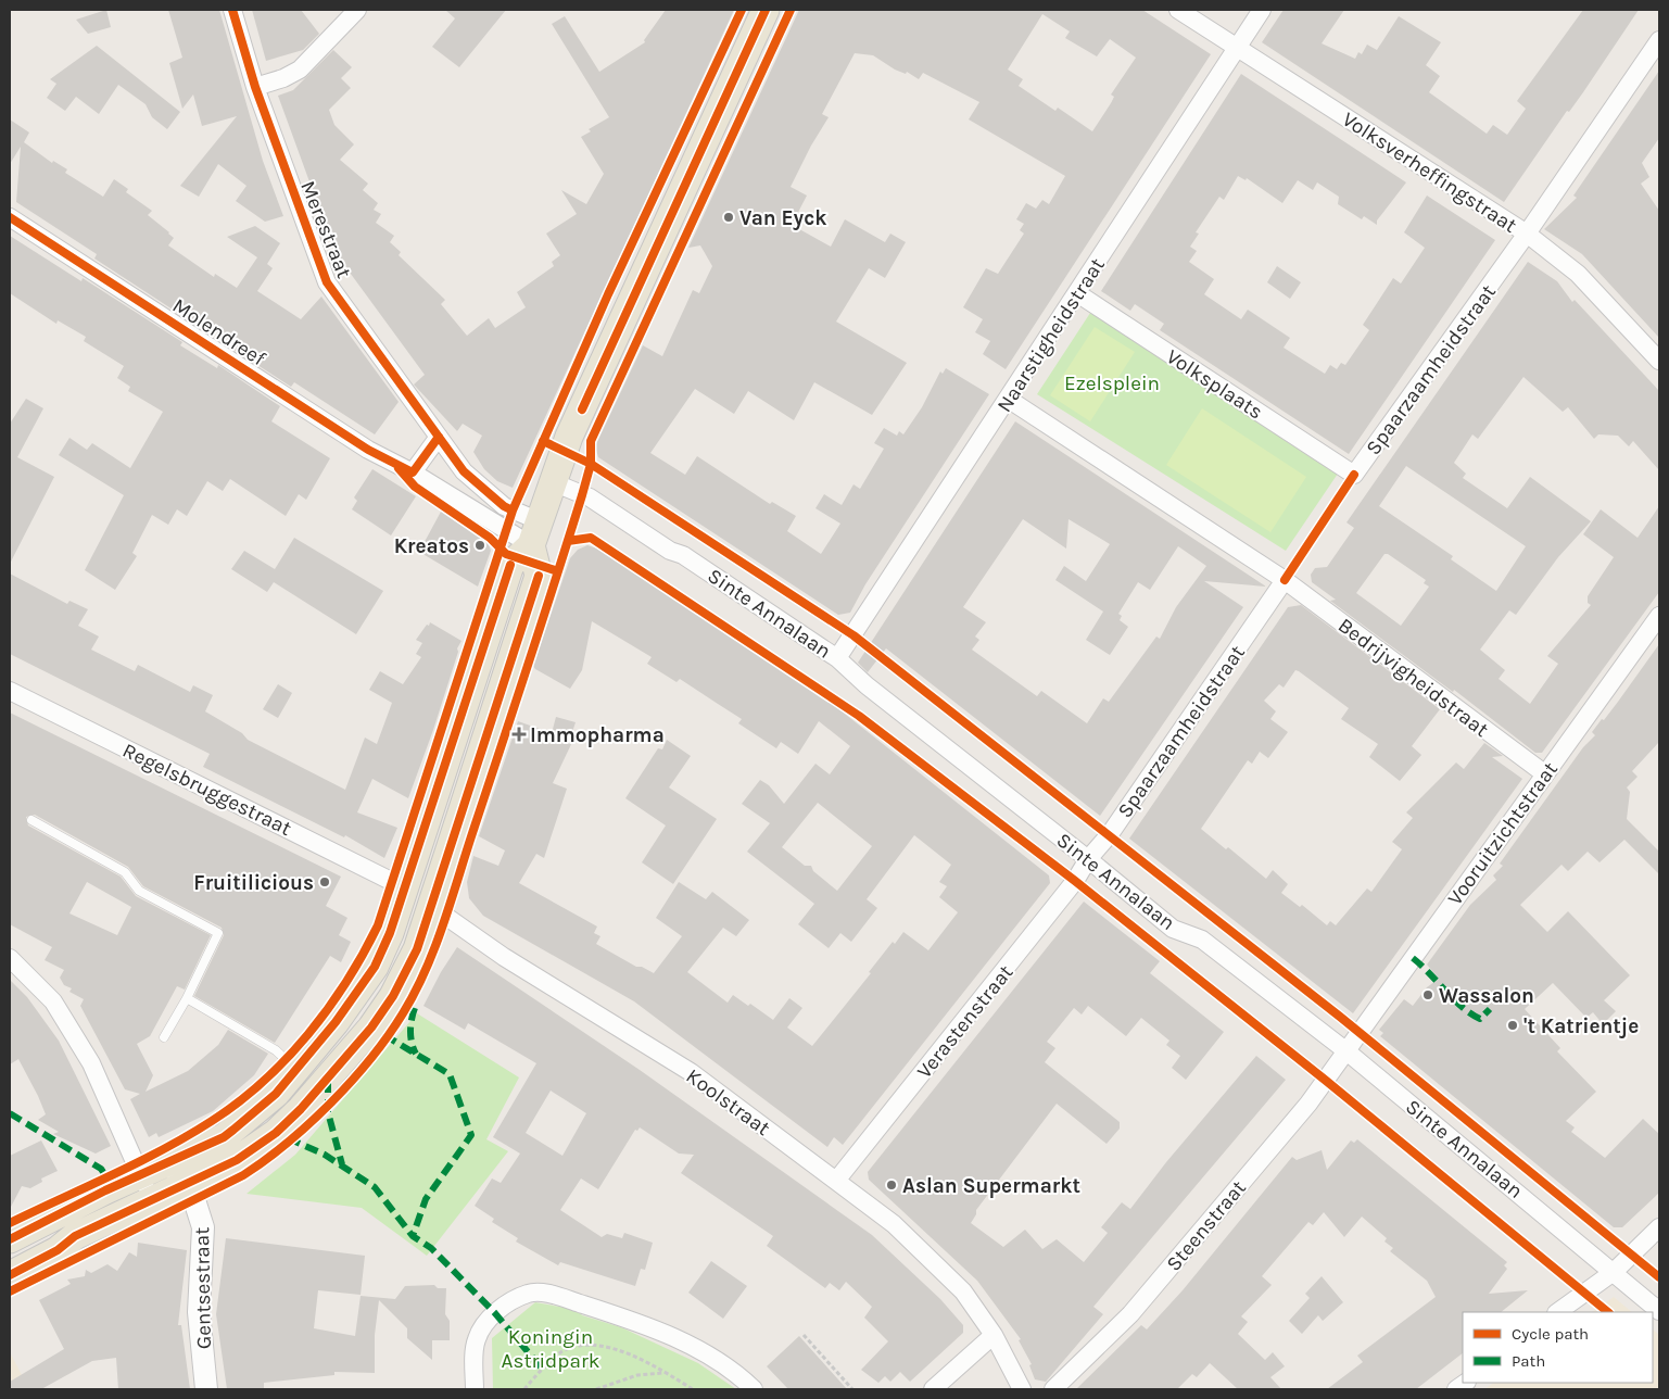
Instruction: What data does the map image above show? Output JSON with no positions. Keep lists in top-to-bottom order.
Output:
{
  "streets": {
    "street": [
      "Volksverheffingstraat",
      "Merestraat",
      "Molendreef",
      "Naarstigheidstraat",
      "Spaarzaamheidstraat",
      "Volksplaats",
      "Sinte Annalaan",
      "Bedrijvigheidstraat",
      "Regelsbruggestraat",
      "Vooruitzichtstraat",
      "Verastenstraat",
      "Koolstraat",
      "Steenstraat",
      "Gentsestraat"
    ]
  },
  "crossings": [
    ["Volksverheffingstraat", "Naarstigheidstraat"],
    ["Volksverheffingstraat", "Spaarzaamheidstraat"],
    ["Merestraat", "Molendreef"],
    ["Naarstigheidstraat", "Volksplaats"],
    ["Naarstigheidstraat", "Sinte Annalaan"],
    ["Spaarzaamheidstraat", "Volksplaats"],
    ["Spaarzaamheidstraat", "Sinte Annalaan"],
    ["Spaarzaamheidstraat", "Bedrijvigheidstraat"],
    ["Spaarzaamheidstraat", "Verastenstraat"],
    ["Sinte Annalaan", "Vooruitzichtstraat"],
    ["Sinte Annalaan", "Verastenstraat"],
    ["Sinte Annalaan", "Steenstraat"],
    ["Bedrijvigheidstraat", "Vooruitzichtstraat"],
    ["Vooruitzichtstraat", "Steenstraat"],
    ["Verastenstraat", "Koolstraat"]
  ],
  "parks": ["Ezelsplein", "Koningin Astridpark"],
  "places": {
    "other": [
      "Van Eyck",
      "Kreatos",
      "Fruitilicious",
      "Wassalon",
      "'t Katrientje",
      "Aslan Supermarkt"
    ],
    "health": ["Immopharma"]
  },
  "legend": ["Cycle path", "Path"]
}
